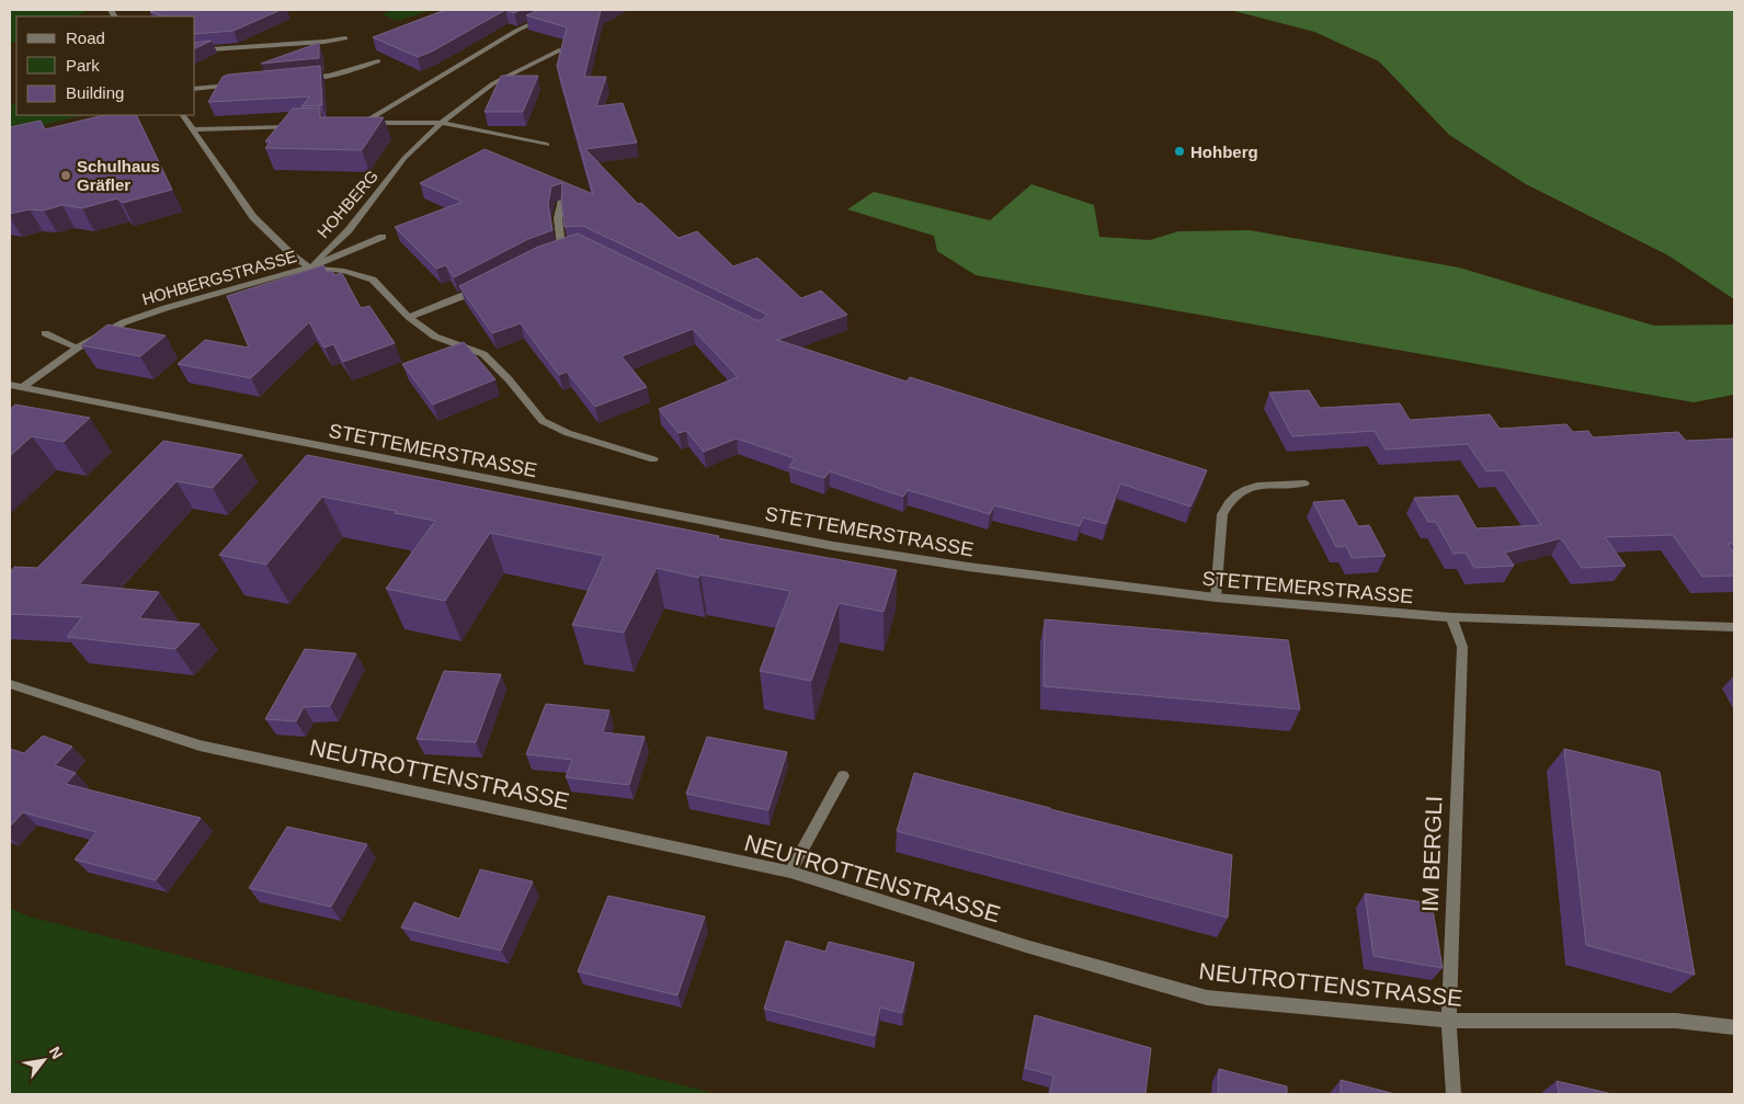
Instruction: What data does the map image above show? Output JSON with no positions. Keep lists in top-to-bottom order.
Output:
{
  "streets": {
    "street": [
      "HOHBERG",
      "HOHBERGSTRASSE",
      "STETTEMERSTRASSE",
      "NEUTROTTENSTRASSE",
      "IM BERGLI"
    ]
  },
  "crossings": [
    ["HOHBERG", "HOHBERGSTRASSE"],
    ["HOHBERGSTRASSE", "STETTEMERSTRASSE"],
    ["STETTEMERSTRASSE", "IM BERGLI"],
    ["NEUTROTTENSTRASSE", "IM BERGLI"]
  ],
  "places": ["Hohberg", "Schulhaus Gräfler"],
  "legend": ["Road", "Park", "Building"],
  "north": "top right"
}
